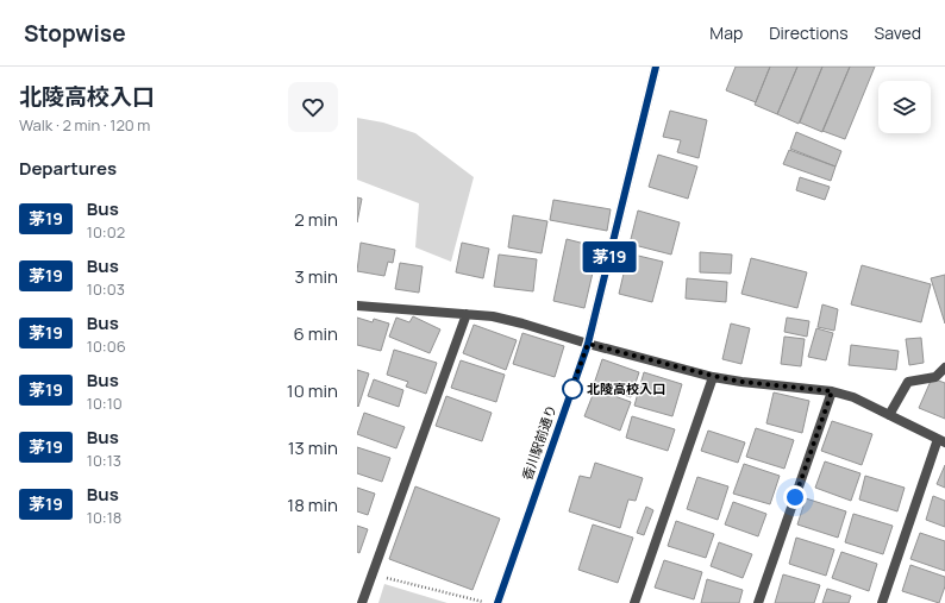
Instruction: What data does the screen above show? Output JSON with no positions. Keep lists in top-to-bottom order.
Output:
{
  "streets": {
    "street": ["香川駅前通り"]
  },
  "places": ["北陵高校入口"],
  "lines": ["bus line 茅19"],
  "page": {
    "header": "Stopwise",
    "nav": ["Map", "Directions", "Saved"],
    "heading": [
      ["北陵高校入口", "Walk · 2 min · 120 m"],
      "Departures"
    ],
    "on_map": "茅19",
    "list": [
      {
        "mark": "茅19",
        "name": "Bus",
        "note": "10:02",
        "value": "2 min"
      },
      {
        "mark": "茅19",
        "name": "Bus",
        "note": "10:03",
        "value": "3 min"
      },
      {
        "mark": "茅19",
        "name": "Bus",
        "note": "10:06",
        "value": "6 min"
      },
      {
        "mark": "茅19",
        "name": "Bus",
        "note": "10:10",
        "value": "10 min"
      },
      {
        "mark": "茅19",
        "name": "Bus",
        "note": "10:13",
        "value": "13 min"
      },
      {
        "mark": "茅19",
        "name": "Bus",
        "note": "10:18",
        "value": "18 min"
      }
    ]
  }
}
